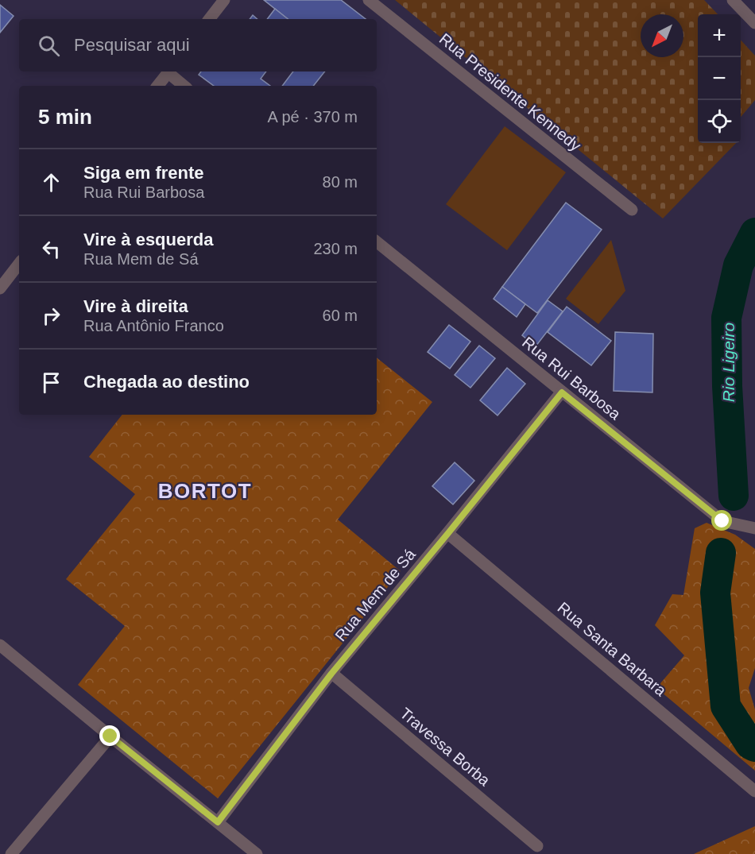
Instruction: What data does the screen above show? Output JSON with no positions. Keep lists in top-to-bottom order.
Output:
{
  "streets": {
    "street": [
      "Rua Presidente Kennedy",
      "Rua Rui Barbosa",
      "Rua Mem de Sá",
      "Rua Santa Barbara",
      "Travessa Borba"
    ]
  },
  "crossings": [
    ["Rua Rui Barbosa", "Rua Mem de Sá"],
    ["Rua Mem de Sá", "Rua Santa Barbara"],
    ["Rua Mem de Sá", "Travessa Borba"]
  ],
  "districts": ["BORTOT"],
  "water": ["Rio Ligeiro"],
  "north": "bottom left",
  "page": {
    "map_buttons": ["+", "−"],
    "search": "Pesquisar aqui",
    "heading": ["5 min", "A pé · 370 m"],
    "list": [
      ["Siga em frente", "Rua Rui Barbosa", "80 m"],
      ["Vire à esquerda", "Rua Mem de Sá", "230 m"],
      ["Vire à direita", "Rua Antônio Franco", "60 m"],
      "Chegada ao destino"
    ]
  }
}
